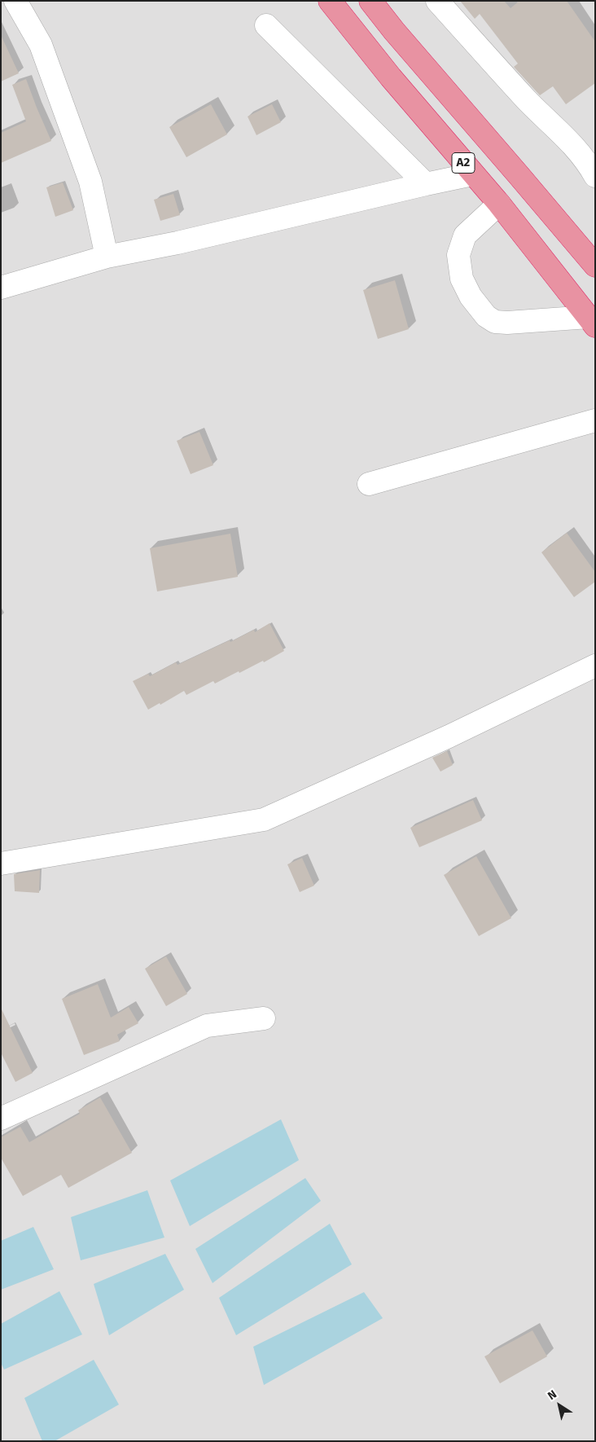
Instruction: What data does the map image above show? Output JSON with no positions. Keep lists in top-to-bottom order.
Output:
{
  "streets": {
    "highway": ["A2"]
  },
  "north": "top left"
}
